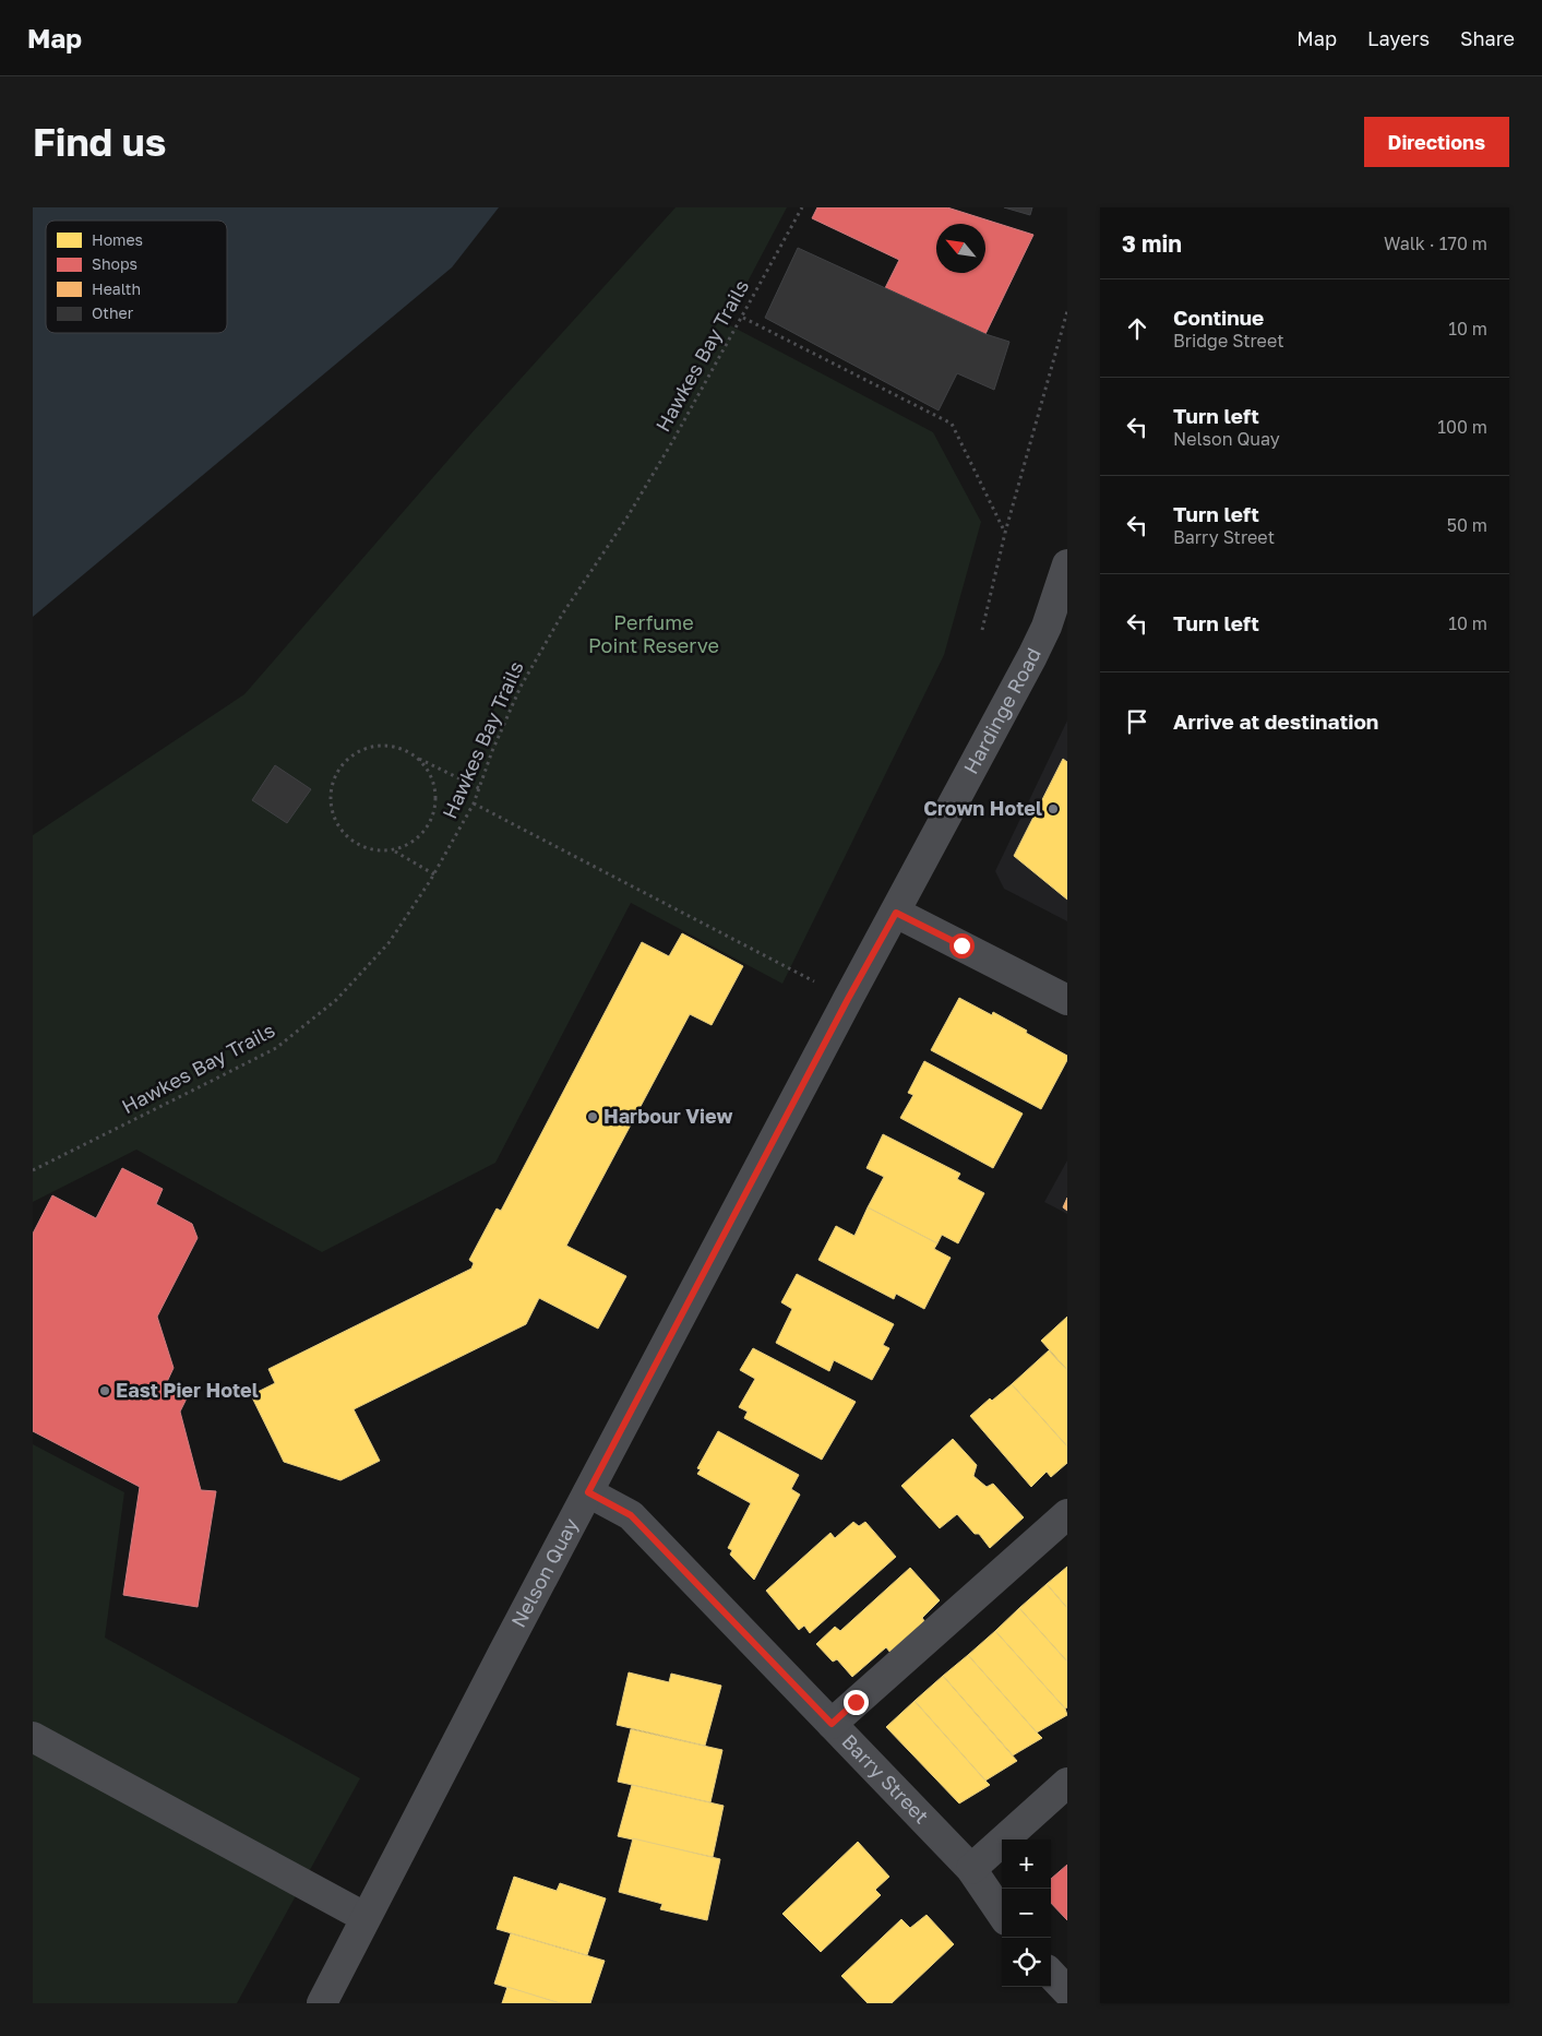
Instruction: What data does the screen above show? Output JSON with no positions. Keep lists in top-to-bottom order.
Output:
{
  "streets": {
    "street": ["Hardinge Road", "Nelson Quay", "Barry Street"],
    "path": ["Hawkes Bay Trails"]
  },
  "crossings": [
    ["Hardinge Road", "Nelson Quay"],
    ["Nelson Quay", "Barry Street"]
  ],
  "parks": ["Perfume Point Reserve"],
  "places": ["Crown Hotel", "Harbour View", "East Pier Hotel"],
  "legend": [
    "Homes",
    "Shops",
    "Health",
    "Other"
  ],
  "north": "top left",
  "page": {
    "header": "Map",
    "nav": ["Map", "Layers", "Share"],
    "buttons": "Directions",
    "title": "Find us",
    "heading": ["3 min", "Walk · 170 m"],
    "list": [
      ["Continue", "Bridge Street", "10 m"],
      ["Turn left", "Nelson Quay", "100 m"],
      ["Turn left", "Barry Street", "50 m"],
      ["Turn left", "10 m"],
      "Arrive at destination"
    ],
    "map_buttons": ["+", "−"]
  }
}
